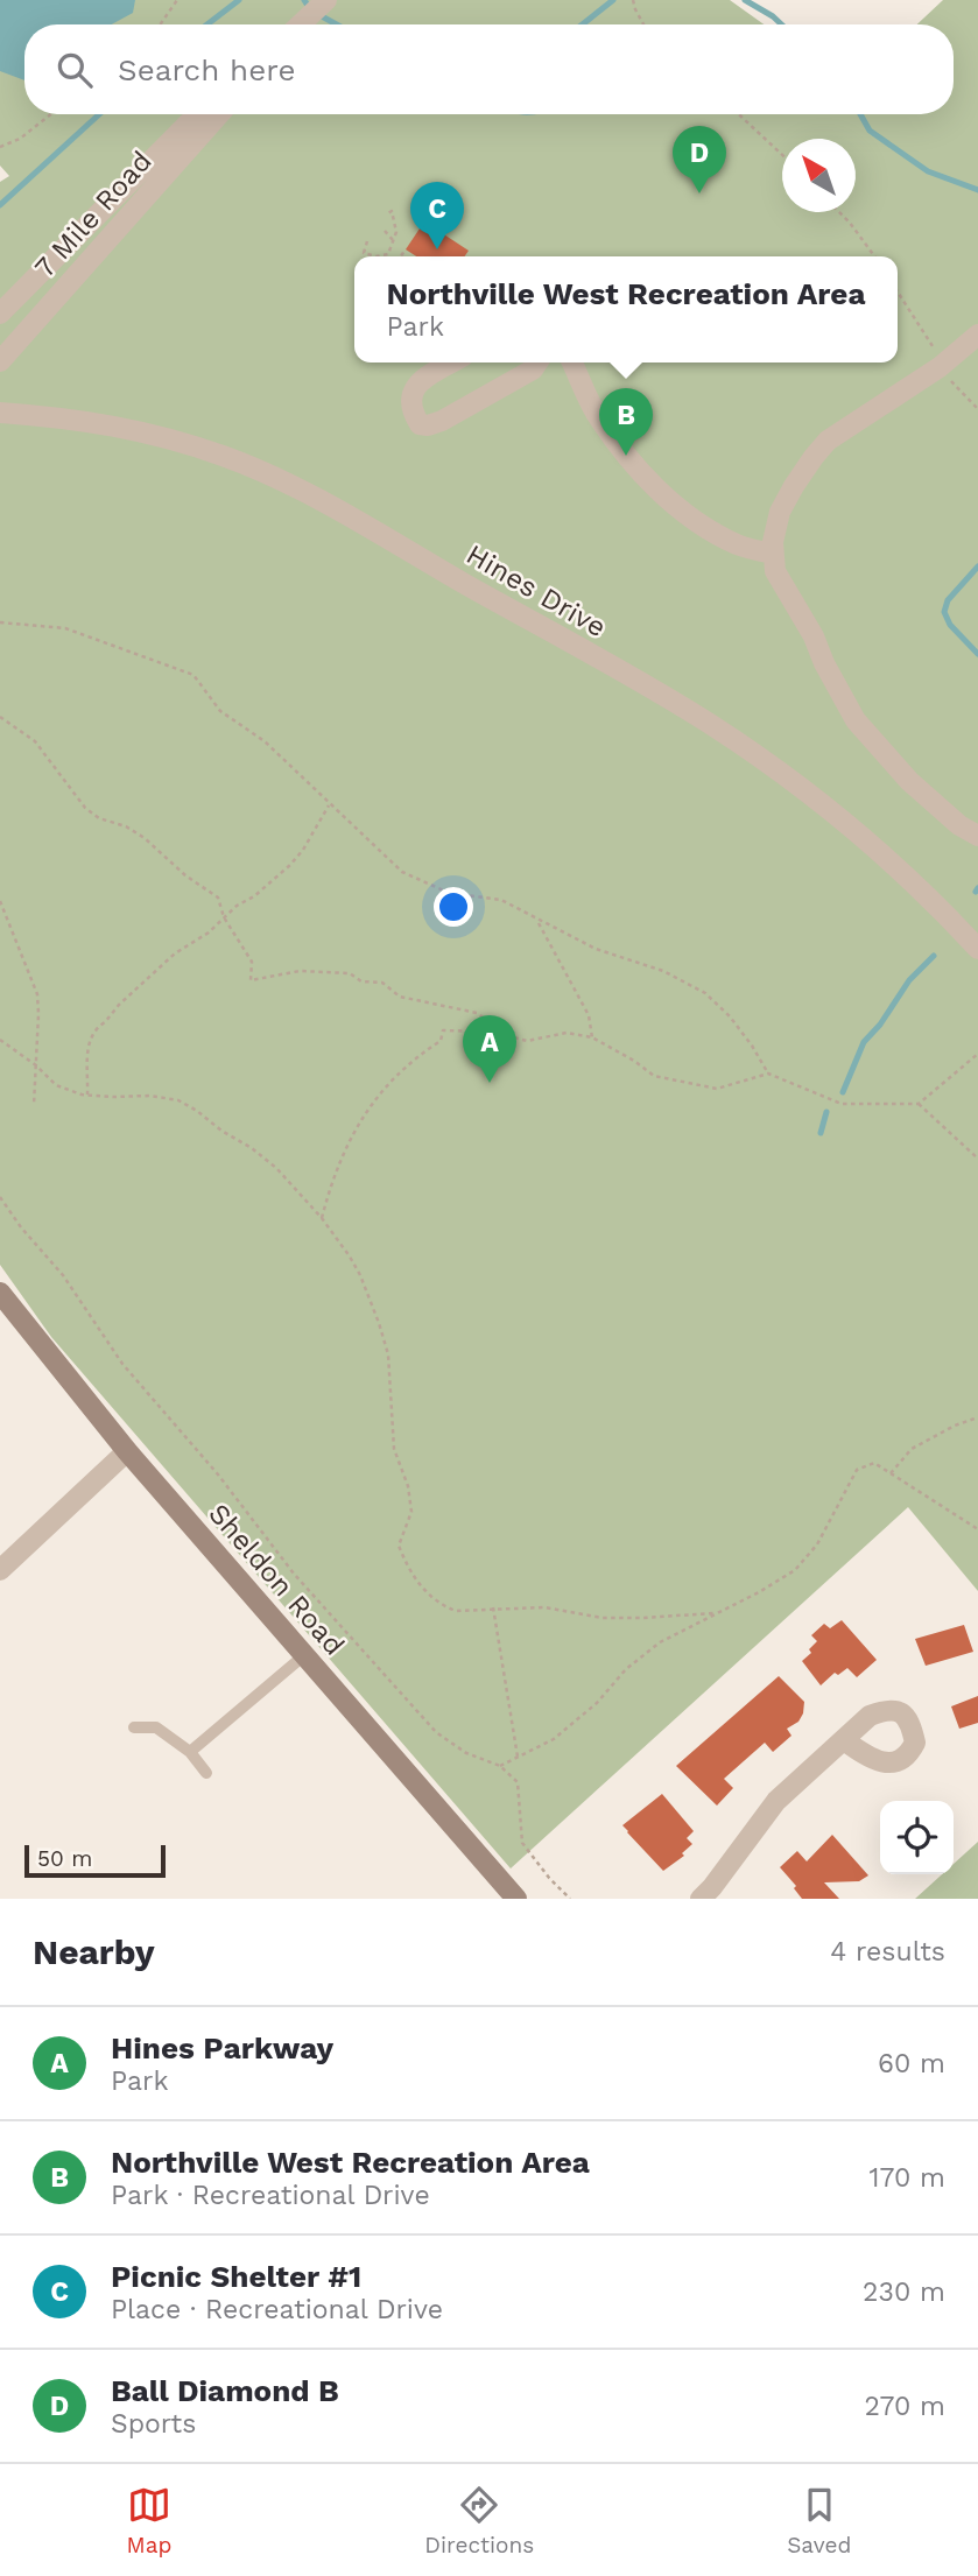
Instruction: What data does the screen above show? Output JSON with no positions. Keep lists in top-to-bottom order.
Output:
{
  "streets": {
    "main road": ["Sheldon Road"],
    "street": ["7 Mile Road", "Hines Drive"]
  },
  "scale_bar": "50 m",
  "north": "top left",
  "page": {
    "search": "Search here",
    "pins": [
      "D",
      "C",
      "B",
      "A"
    ],
    "popup": ["Northville West Recreation Area", "Park"],
    "scale": "50 m",
    "heading": ["Nearby", "4 results"],
    "list": [
      {
        "mark": "A",
        "name": "Hines Parkway",
        "note": "Park",
        "value": "60 m"
      },
      {
        "mark": "B",
        "name": "Northville West Recreation Area",
        "note": "Park · Recreational Drive",
        "value": "170 m"
      },
      {
        "mark": "C",
        "name": "Picnic Shelter #1",
        "note": "Place · Recreational Drive",
        "value": "230 m"
      },
      {
        "mark": "D",
        "name": "Ball Diamond B",
        "note": "Sports",
        "value": "270 m"
      }
    ],
    "nav": ["Map", "Directions", "Saved"]
  }
}
